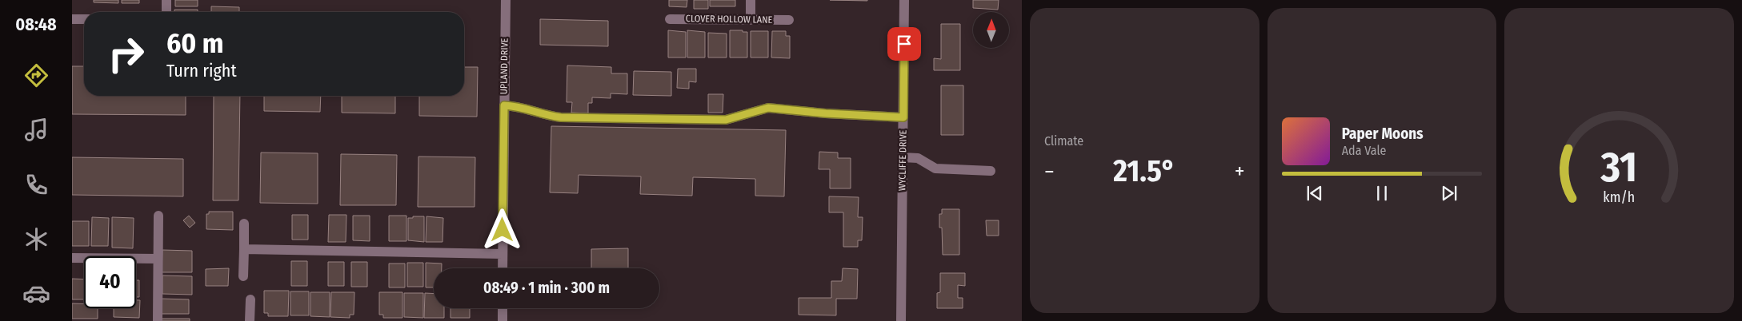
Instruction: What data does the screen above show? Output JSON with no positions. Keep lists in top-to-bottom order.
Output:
{
  "streets": {
    "street": ["CLOVER HOLLOW LANE", "UPLAND DRIVE", "WYCLIFFE DRIVE"]
  },
  "north": "top",
  "page": {
    "tabs": "08:48",
    "tile": "Climate",
    "turn": ["60 m", "Turn right"],
    "song": ["Paper Moons", "Ada Vale"],
    "heat": ["−", "21.5°", "+"],
    "limit": "40",
    "trip": "08:49 · 1 min · 300 m",
    "gauge": ["31", "km/h"]
  }
}
